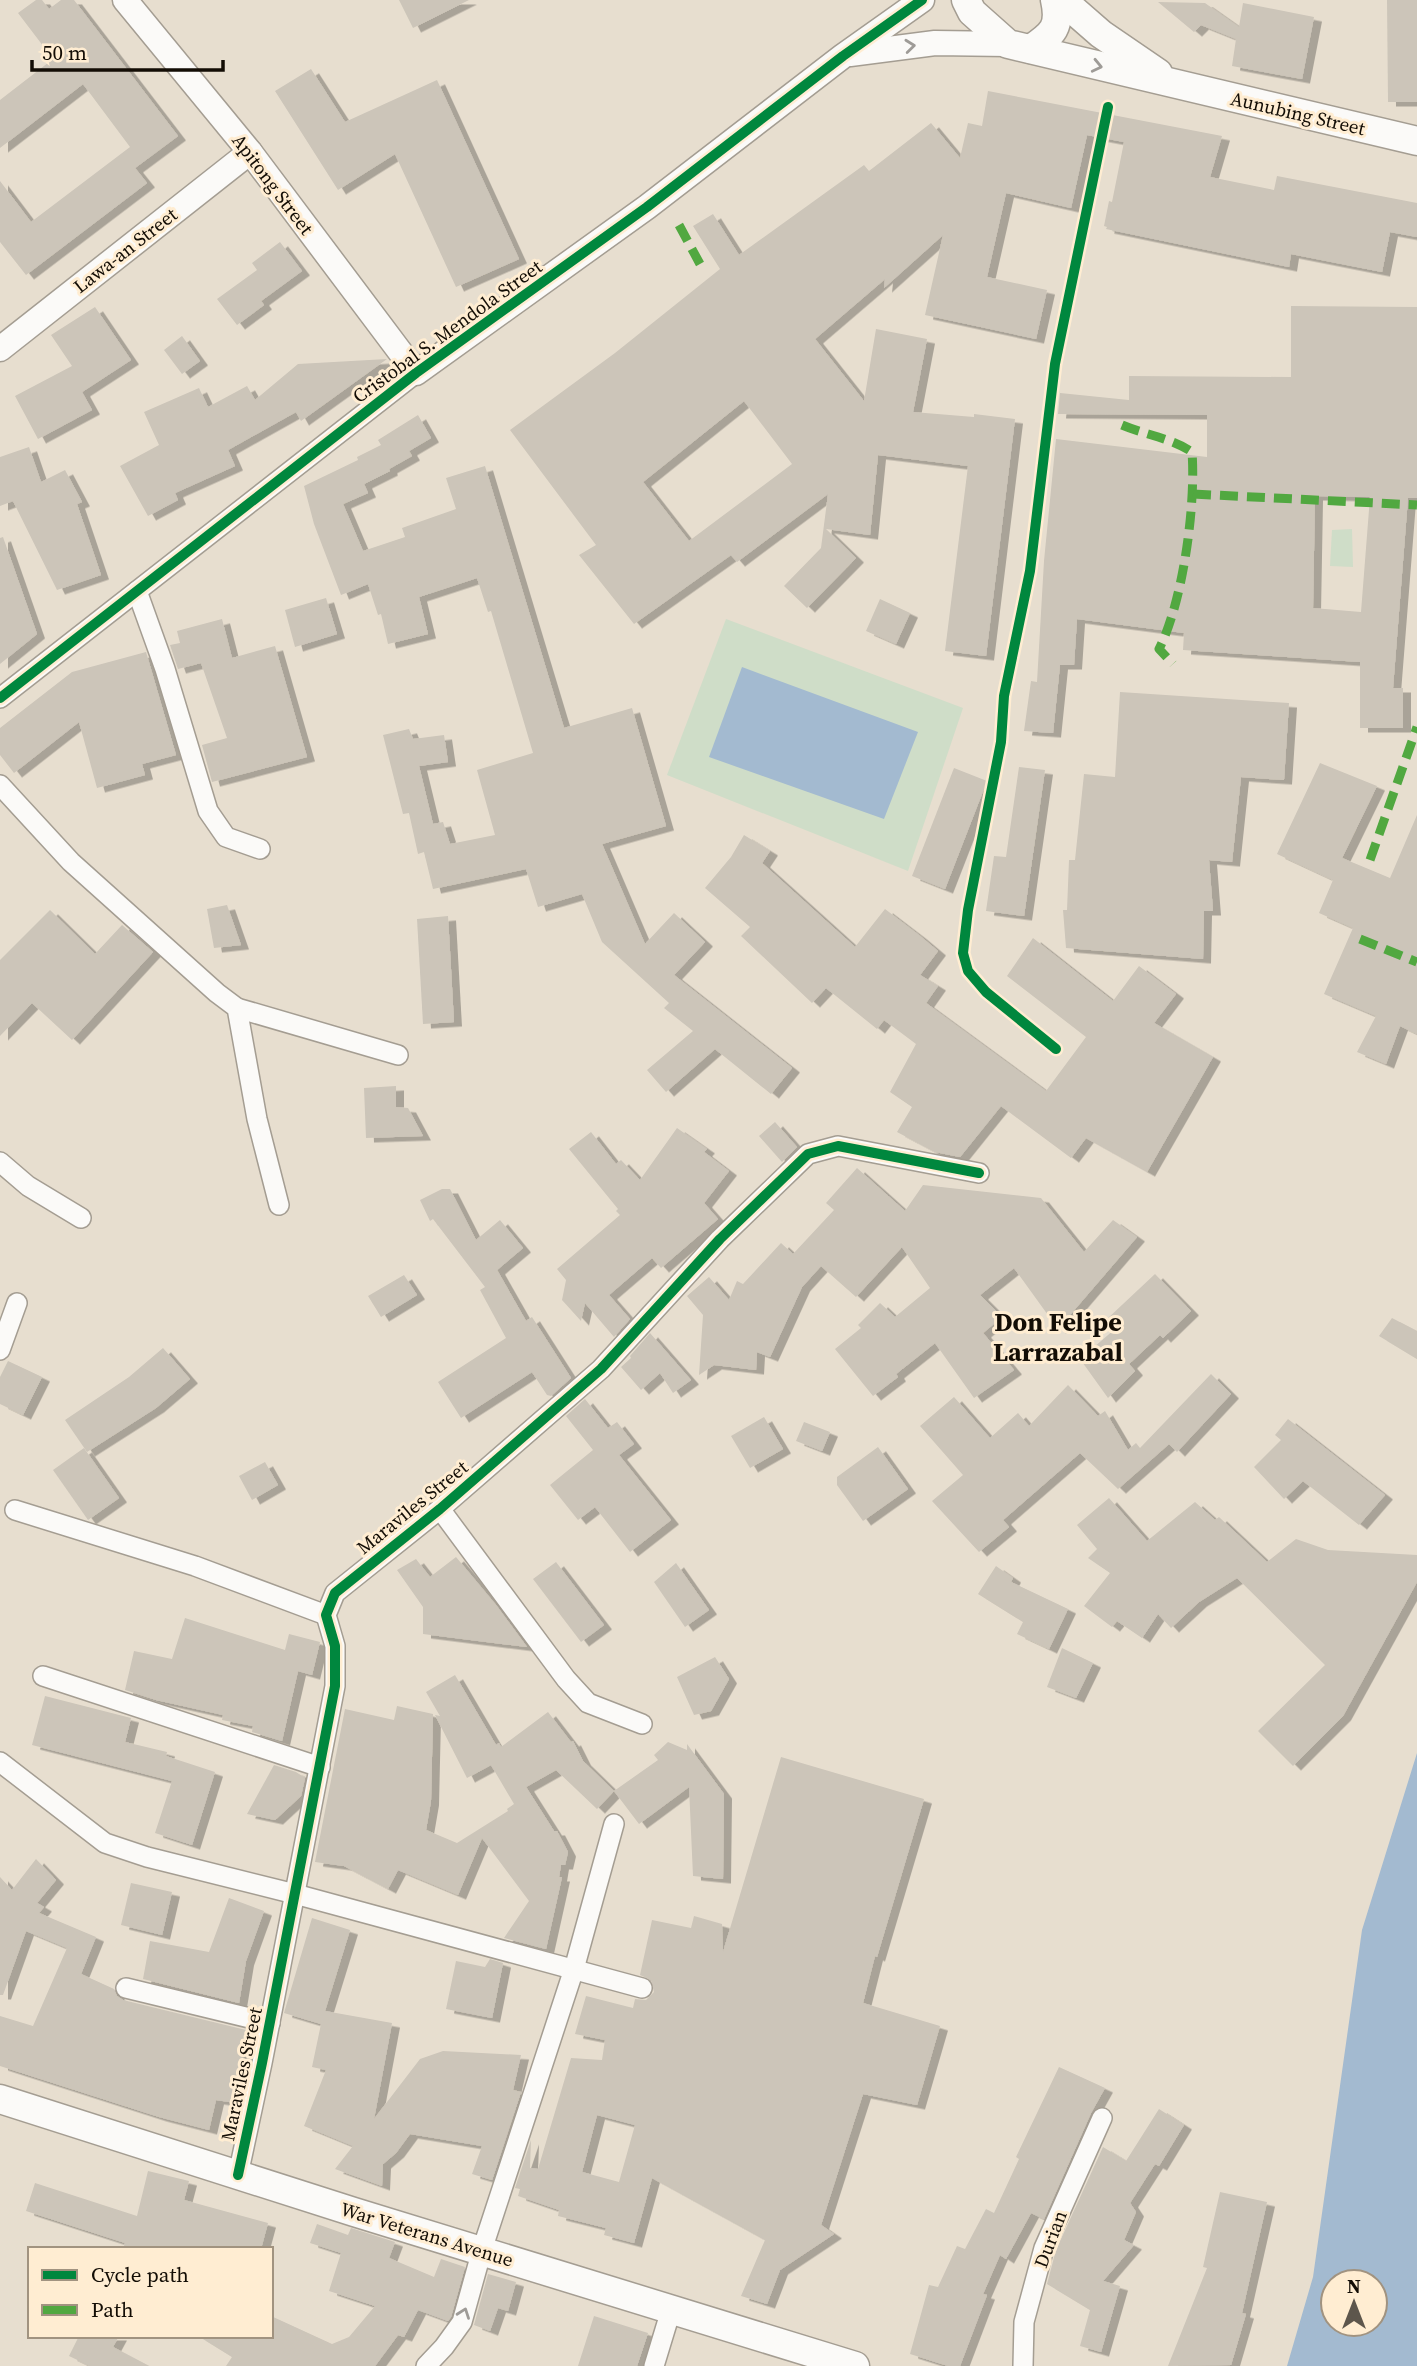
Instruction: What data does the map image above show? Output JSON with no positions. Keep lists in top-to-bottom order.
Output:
{
  "streets": {
    "main road": ["Aunubing Street", "War Veterans Avenue"],
    "street": [
      "Apitong Street",
      "Lawa-an Street",
      "Cristobal S. Mendola Street",
      "Maraviles Street",
      "Durian"
    ]
  },
  "crossings": [
    ["Aunubing Street", "Cristobal S. Mendola Street"],
    ["Apitong Street", "Lawa-an Street"],
    ["Apitong Street", "Cristobal S. Mendola Street"],
    ["Maraviles Street", "War Veterans Avenue"]
  ],
  "districts": ["Don Felipe Larrazabal"],
  "legend": ["Cycle path", "Path"],
  "scale_bar": "50 m",
  "north": "top"
}
